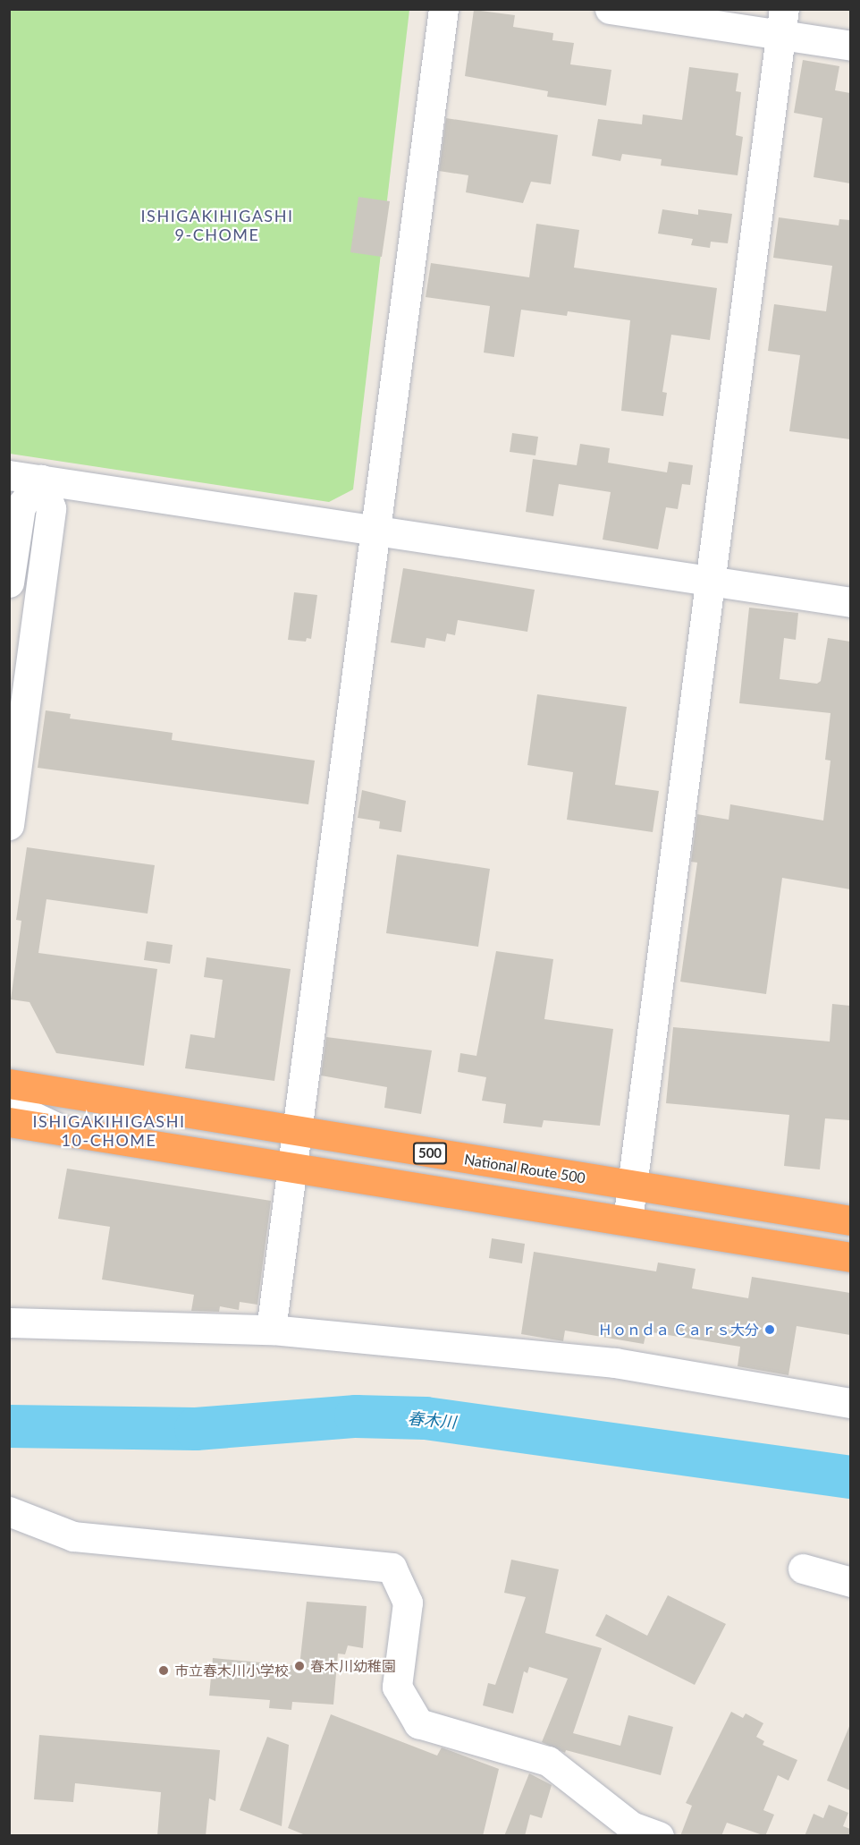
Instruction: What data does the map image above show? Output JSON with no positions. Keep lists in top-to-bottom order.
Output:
{
  "streets": {
    "highway": ["500", "National Route 500"]
  },
  "districts": ["ISHIGAKIHIGASHI 9-CHOME", "ISHIGAKIHIGASHI 10-CHOME"],
  "water": ["春木川"],
  "places": ["Ｈｏｎｄａ Ｃａｒｓ大分", "春木川幼稚園", "市立春木川小学校"]
}
